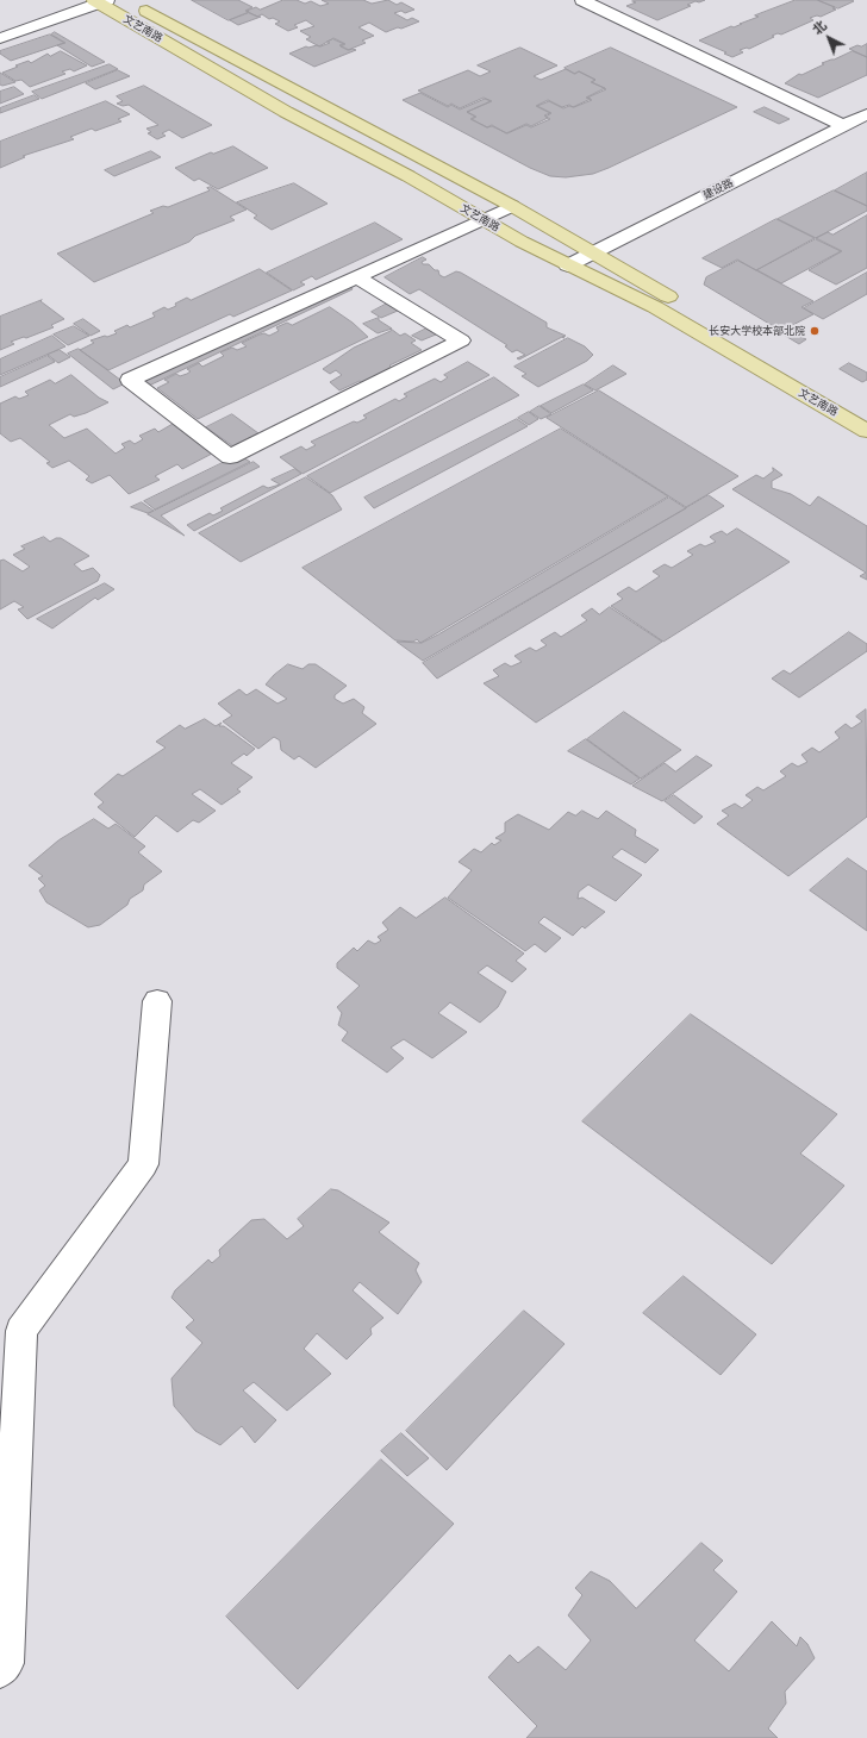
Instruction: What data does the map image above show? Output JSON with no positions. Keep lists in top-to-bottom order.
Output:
{
  "streets": {
    "main road": ["文艺南路"],
    "street": ["建设路"]
  },
  "crossings": [
    ["文艺南路", "建设路"]
  ],
  "places": ["长安大学校本部北院"],
  "north": "top left"
}
